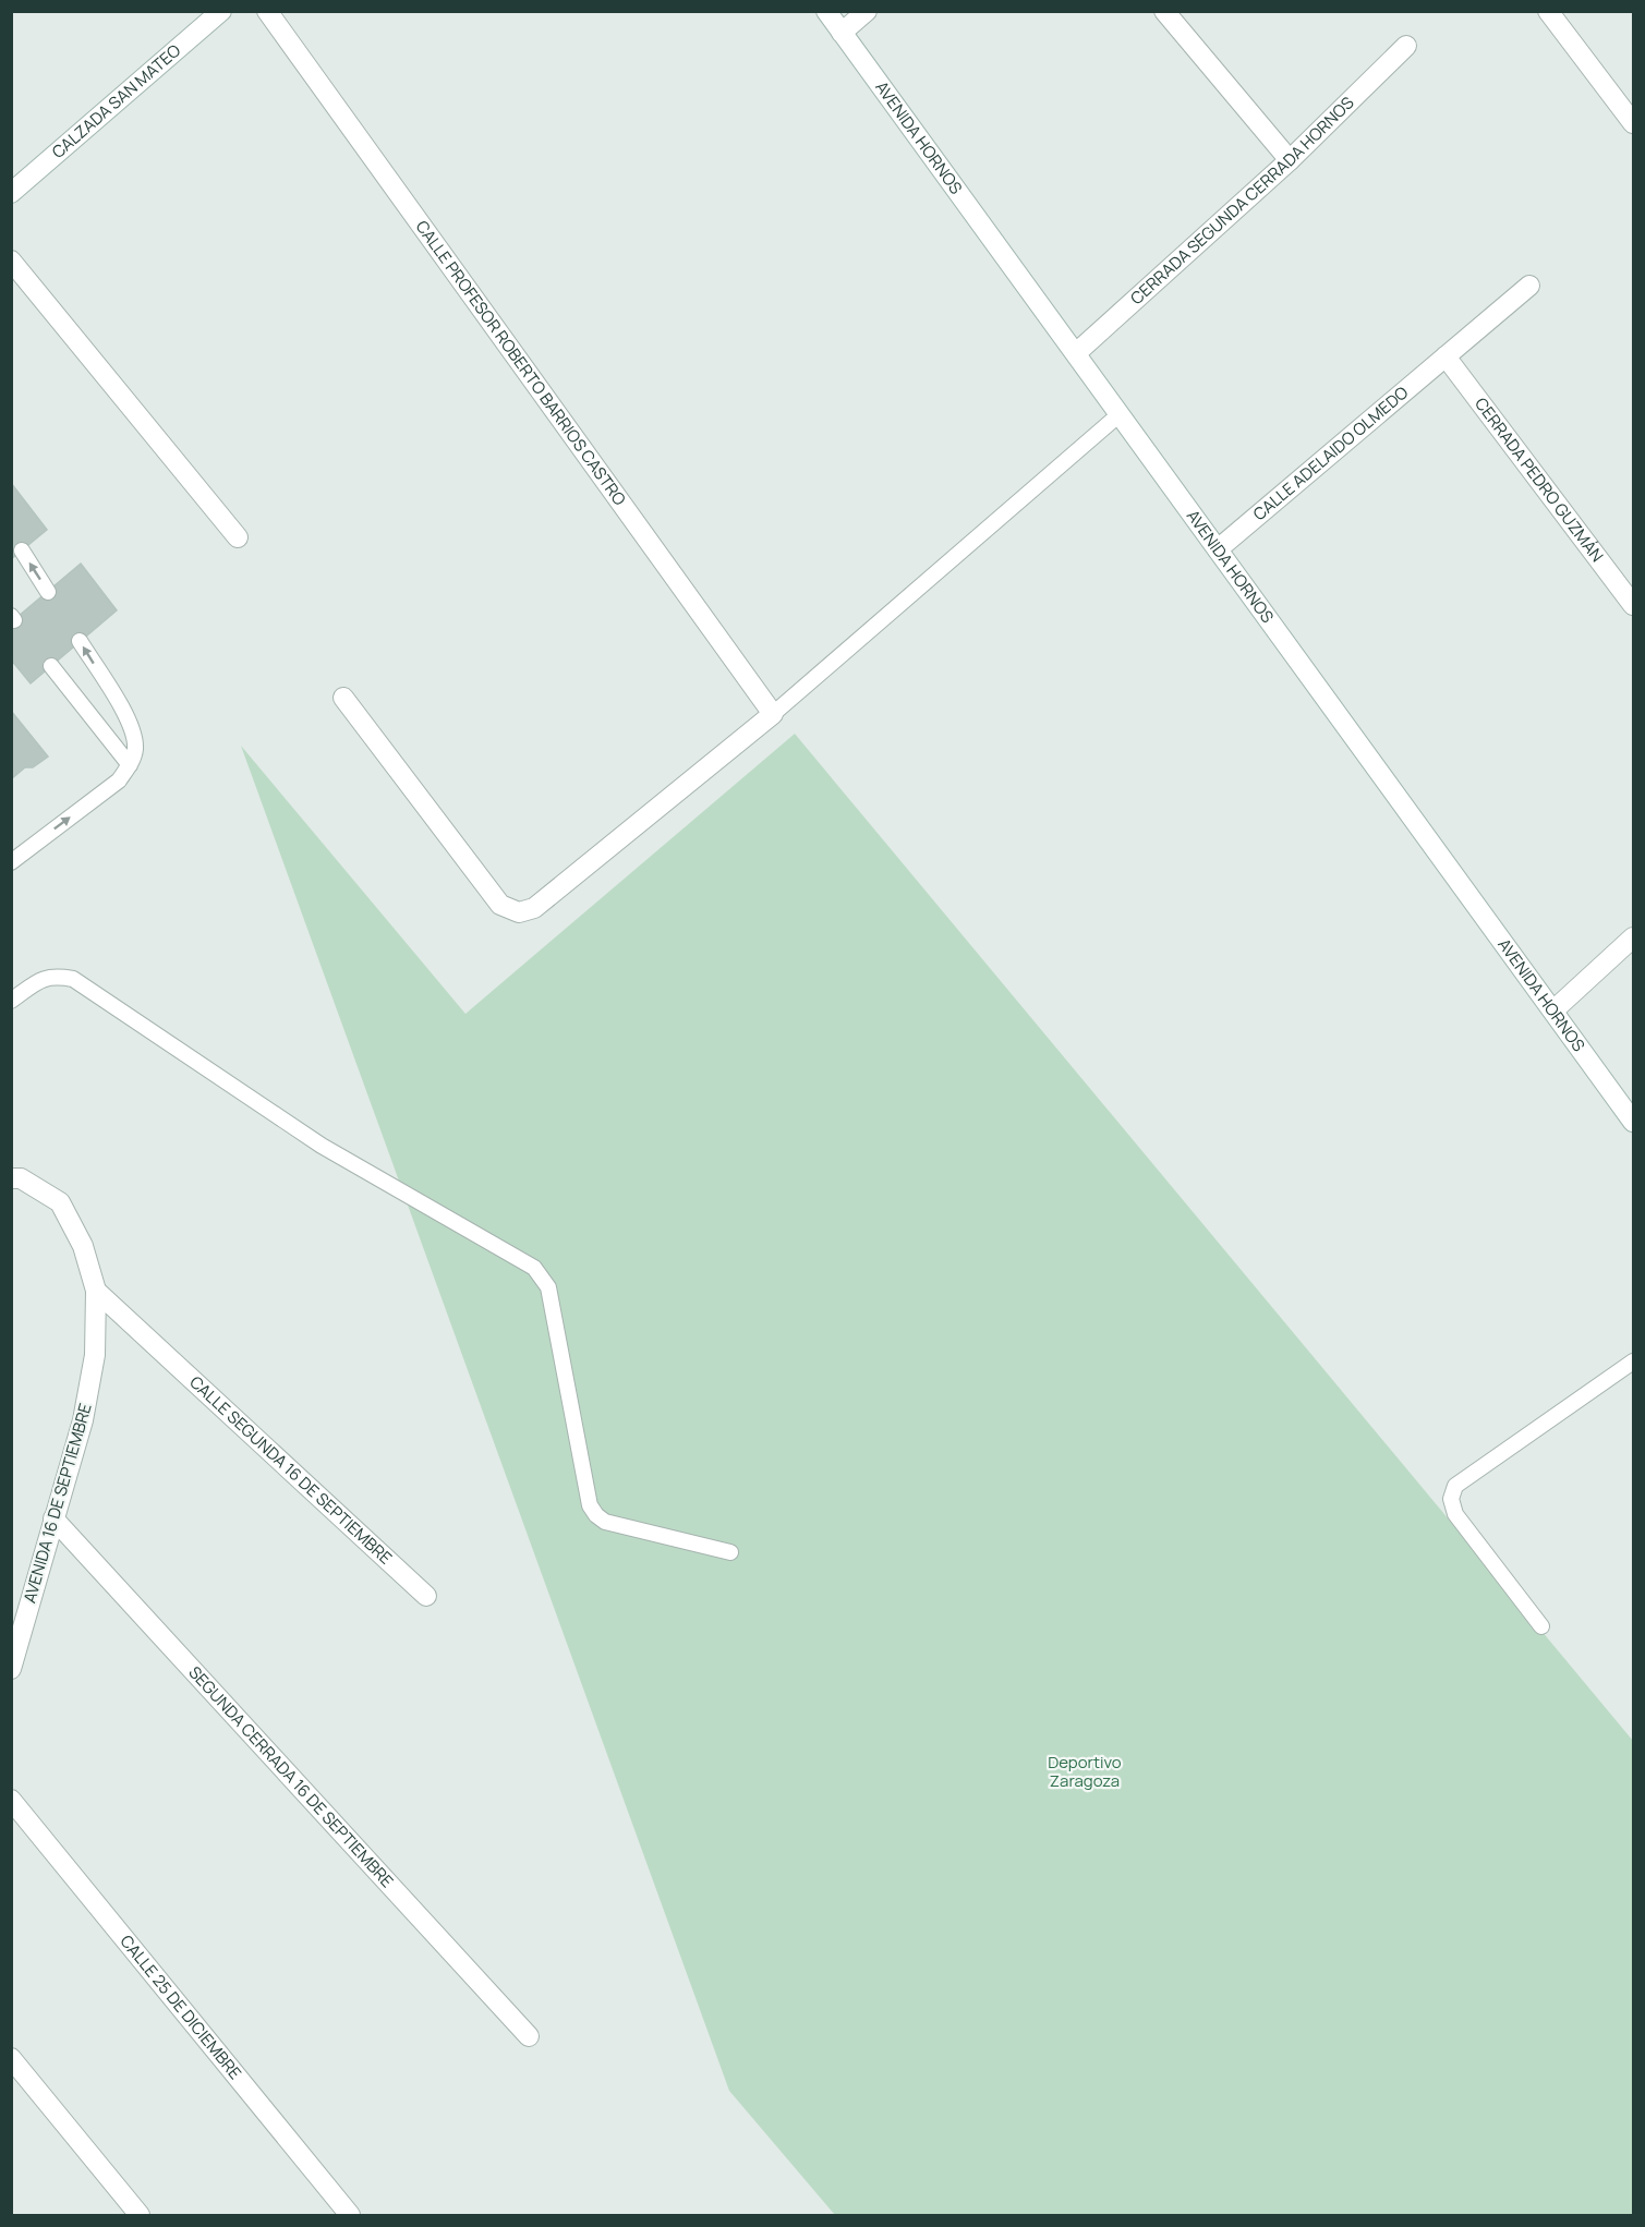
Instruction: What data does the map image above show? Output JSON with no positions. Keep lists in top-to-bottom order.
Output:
{
  "streets": {
    "street": [
      "CALZADA SAN MATEO",
      "AVENIDA HORNOS",
      "CERRADA SEGUNDA CERRADA HORNOS",
      "CALLE PROFESOR ROBERTO BARRIOS CASTRO",
      "CALLE ADELAIDO OLMEDO",
      "CERRADA PEDRO GUZMÁN",
      "CALLE SEGUNDA 16 DE SEPTIEMBRE",
      "AVENIDA 16 DE SEPTIEMBRE",
      "SEGUNDA CERRADA 16 DE SEPTIEMBRE",
      "CALLE 25 DE DICIEMBRE"
    ]
  },
  "crossings": [
    ["AVENIDA HORNOS", "CERRADA SEGUNDA CERRADA HORNOS"],
    ["AVENIDA HORNOS", "CALLE ADELAIDO OLMEDO"],
    ["CALLE ADELAIDO OLMEDO", "CERRADA PEDRO GUZMÁN"],
    ["CALLE SEGUNDA 16 DE SEPTIEMBRE", "AVENIDA 16 DE SEPTIEMBRE"],
    ["AVENIDA 16 DE SEPTIEMBRE", "SEGUNDA CERRADA 16 DE SEPTIEMBRE"]
  ],
  "parks": ["Deportivo Zaragoza"]
}
